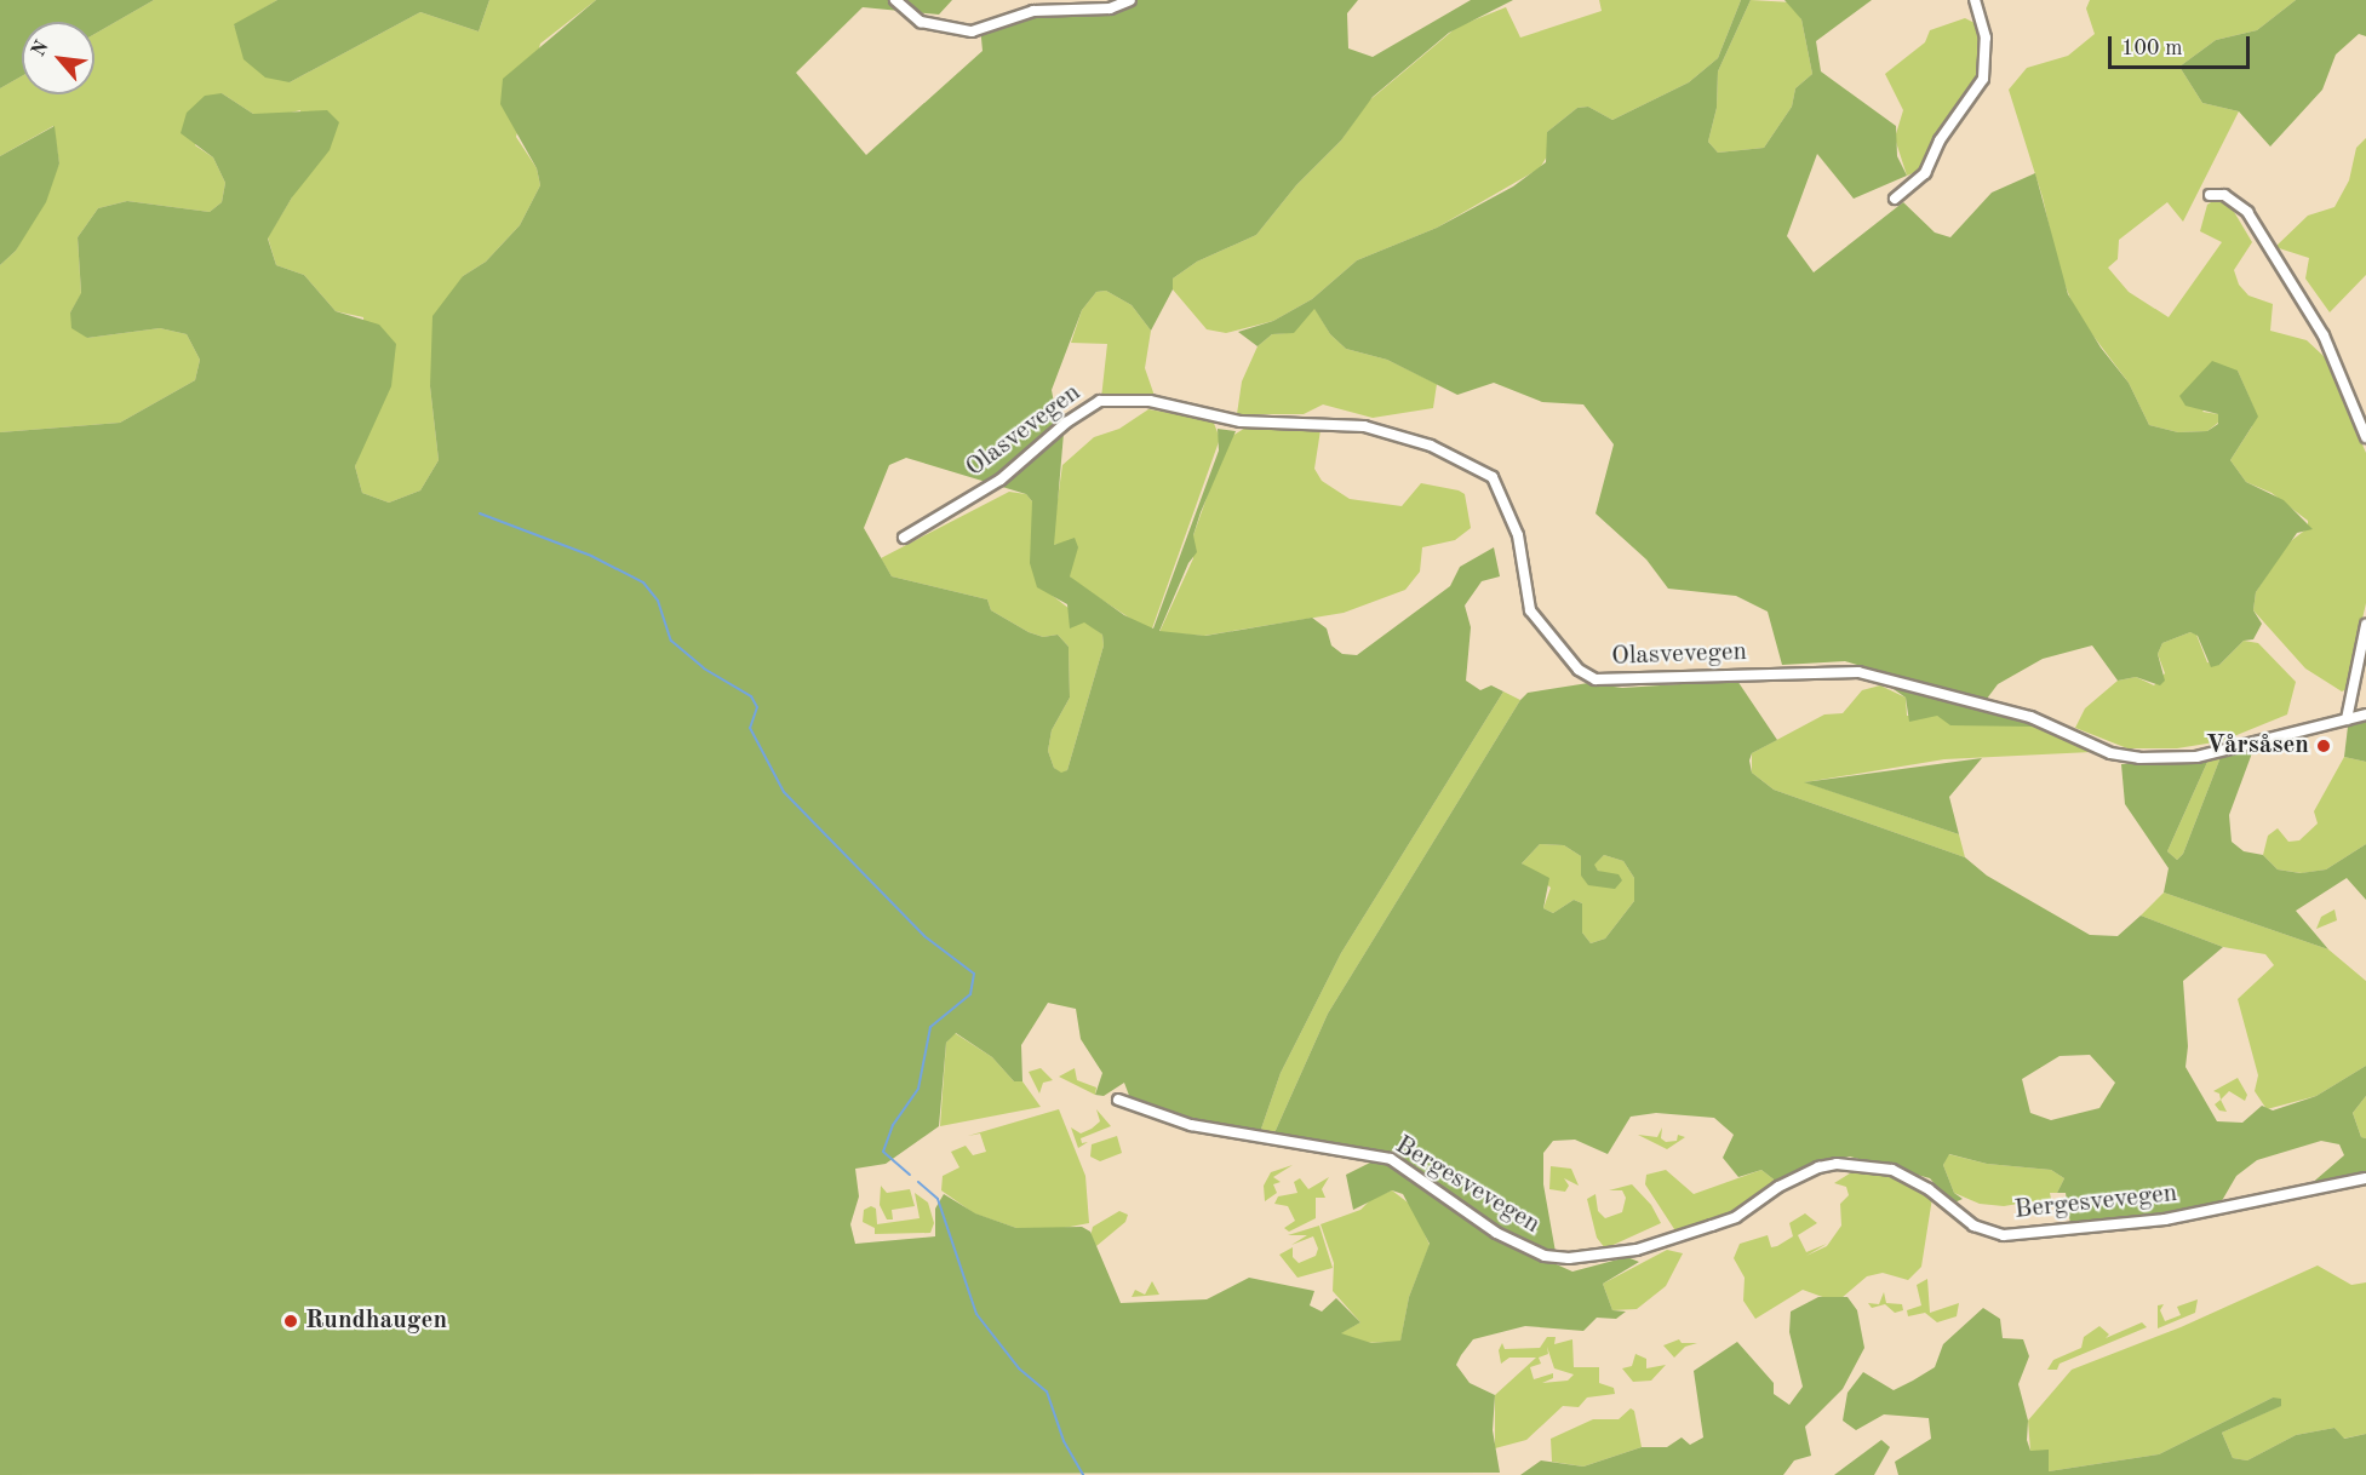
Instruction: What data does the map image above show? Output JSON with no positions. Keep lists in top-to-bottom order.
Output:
{
  "streets": {
    "street": ["Olasvevegen", "Bergesvevegen"]
  },
  "places": ["Vårsåsen", "Rundhaugen"],
  "scale_bar": "100 m",
  "north": "top left"
}
